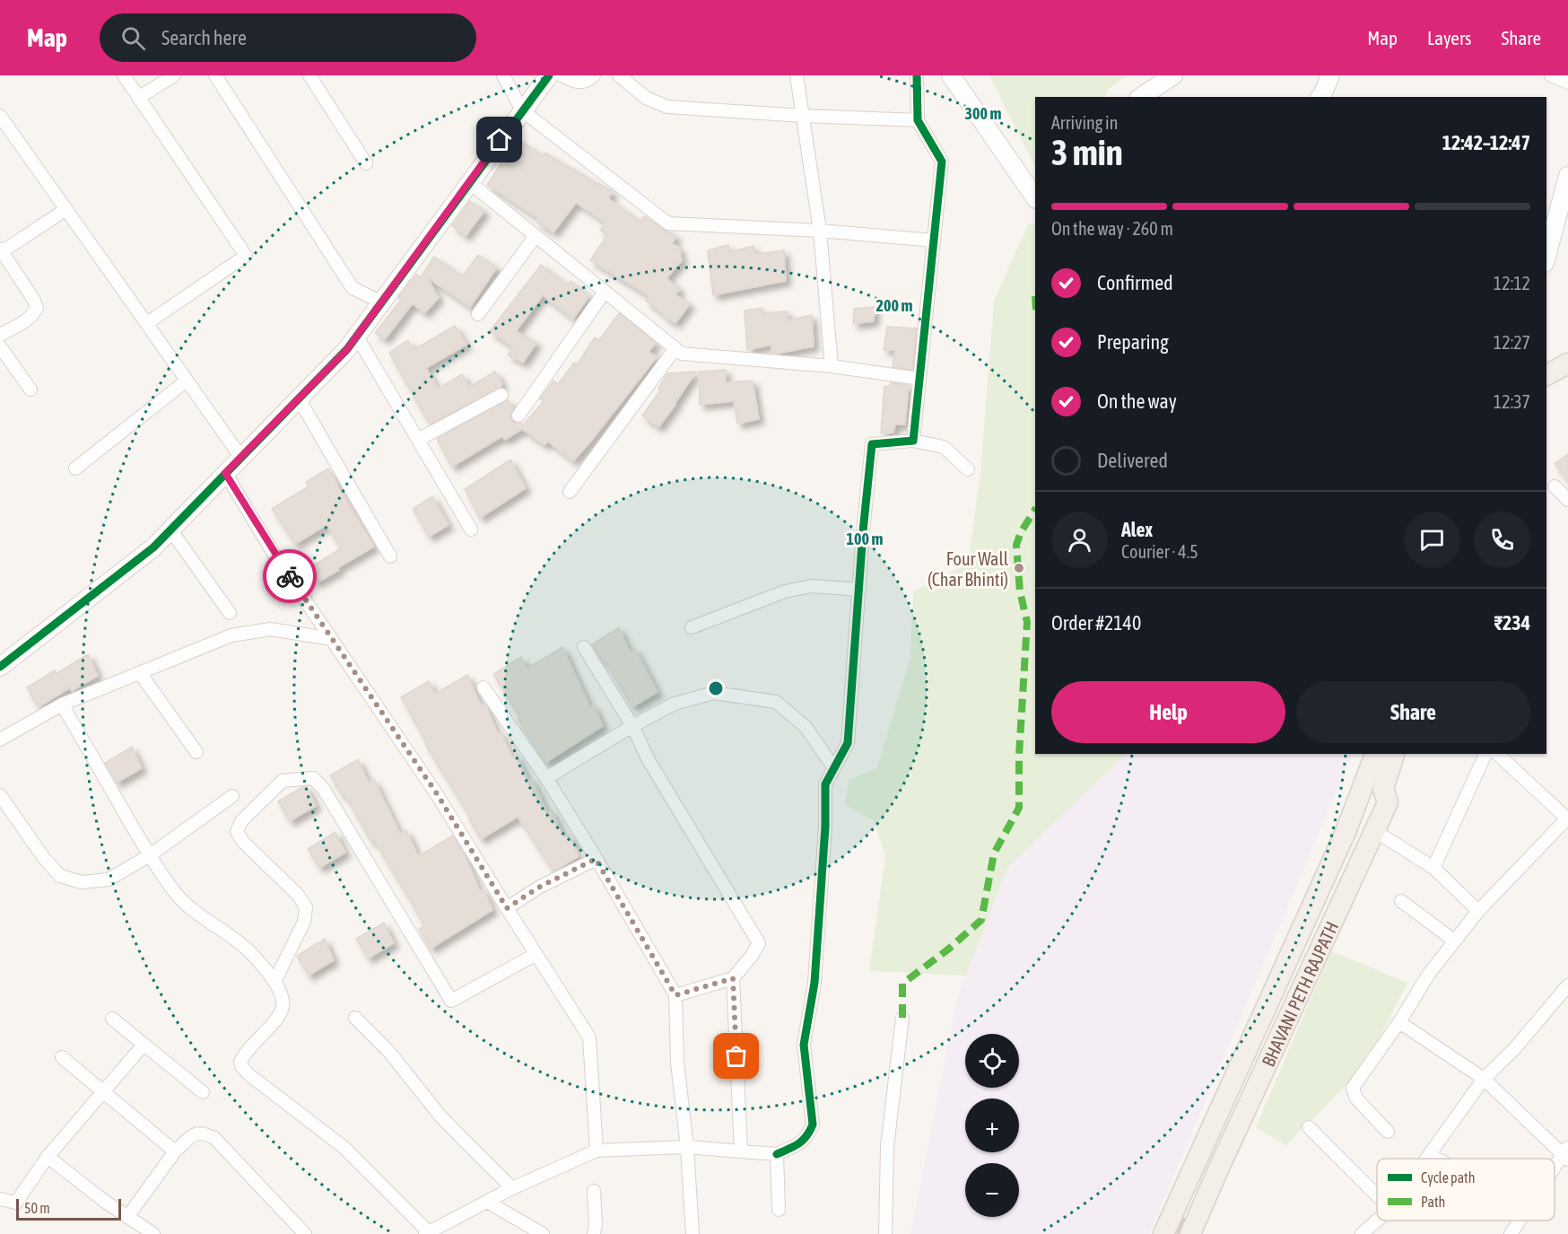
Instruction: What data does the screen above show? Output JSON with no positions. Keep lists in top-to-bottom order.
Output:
{
  "streets": {
    "main road": ["BHAVANI PETH RAJPATH"]
  },
  "places": ["Four Wall (Char Bhinti)"],
  "legend": ["Cycle path", "Path"],
  "scale_bar": "50 m",
  "page": {
    "header": "Map",
    "search": "Search here",
    "nav": ["Map", "Layers", "Share"],
    "heading": ["3 min", "Arriving in", "12:42–12:47"],
    "panel": [
      "Alex",
      "Courier · 4.5",
      "Order #2140",
      "₹234"
    ],
    "bar": "On the way · 260 m",
    "list": [
      ["Confirmed", "12:12"],
      ["Preparing", "12:27"],
      ["On the way", "12:37"],
      "Delivered"
    ],
    "buttons": ["Help", "Share"],
    "map_buttons": ["+", "−"],
    "scale": "50 m"
  },
  "rings": ["300 m", "200 m", "100 m"]
}
